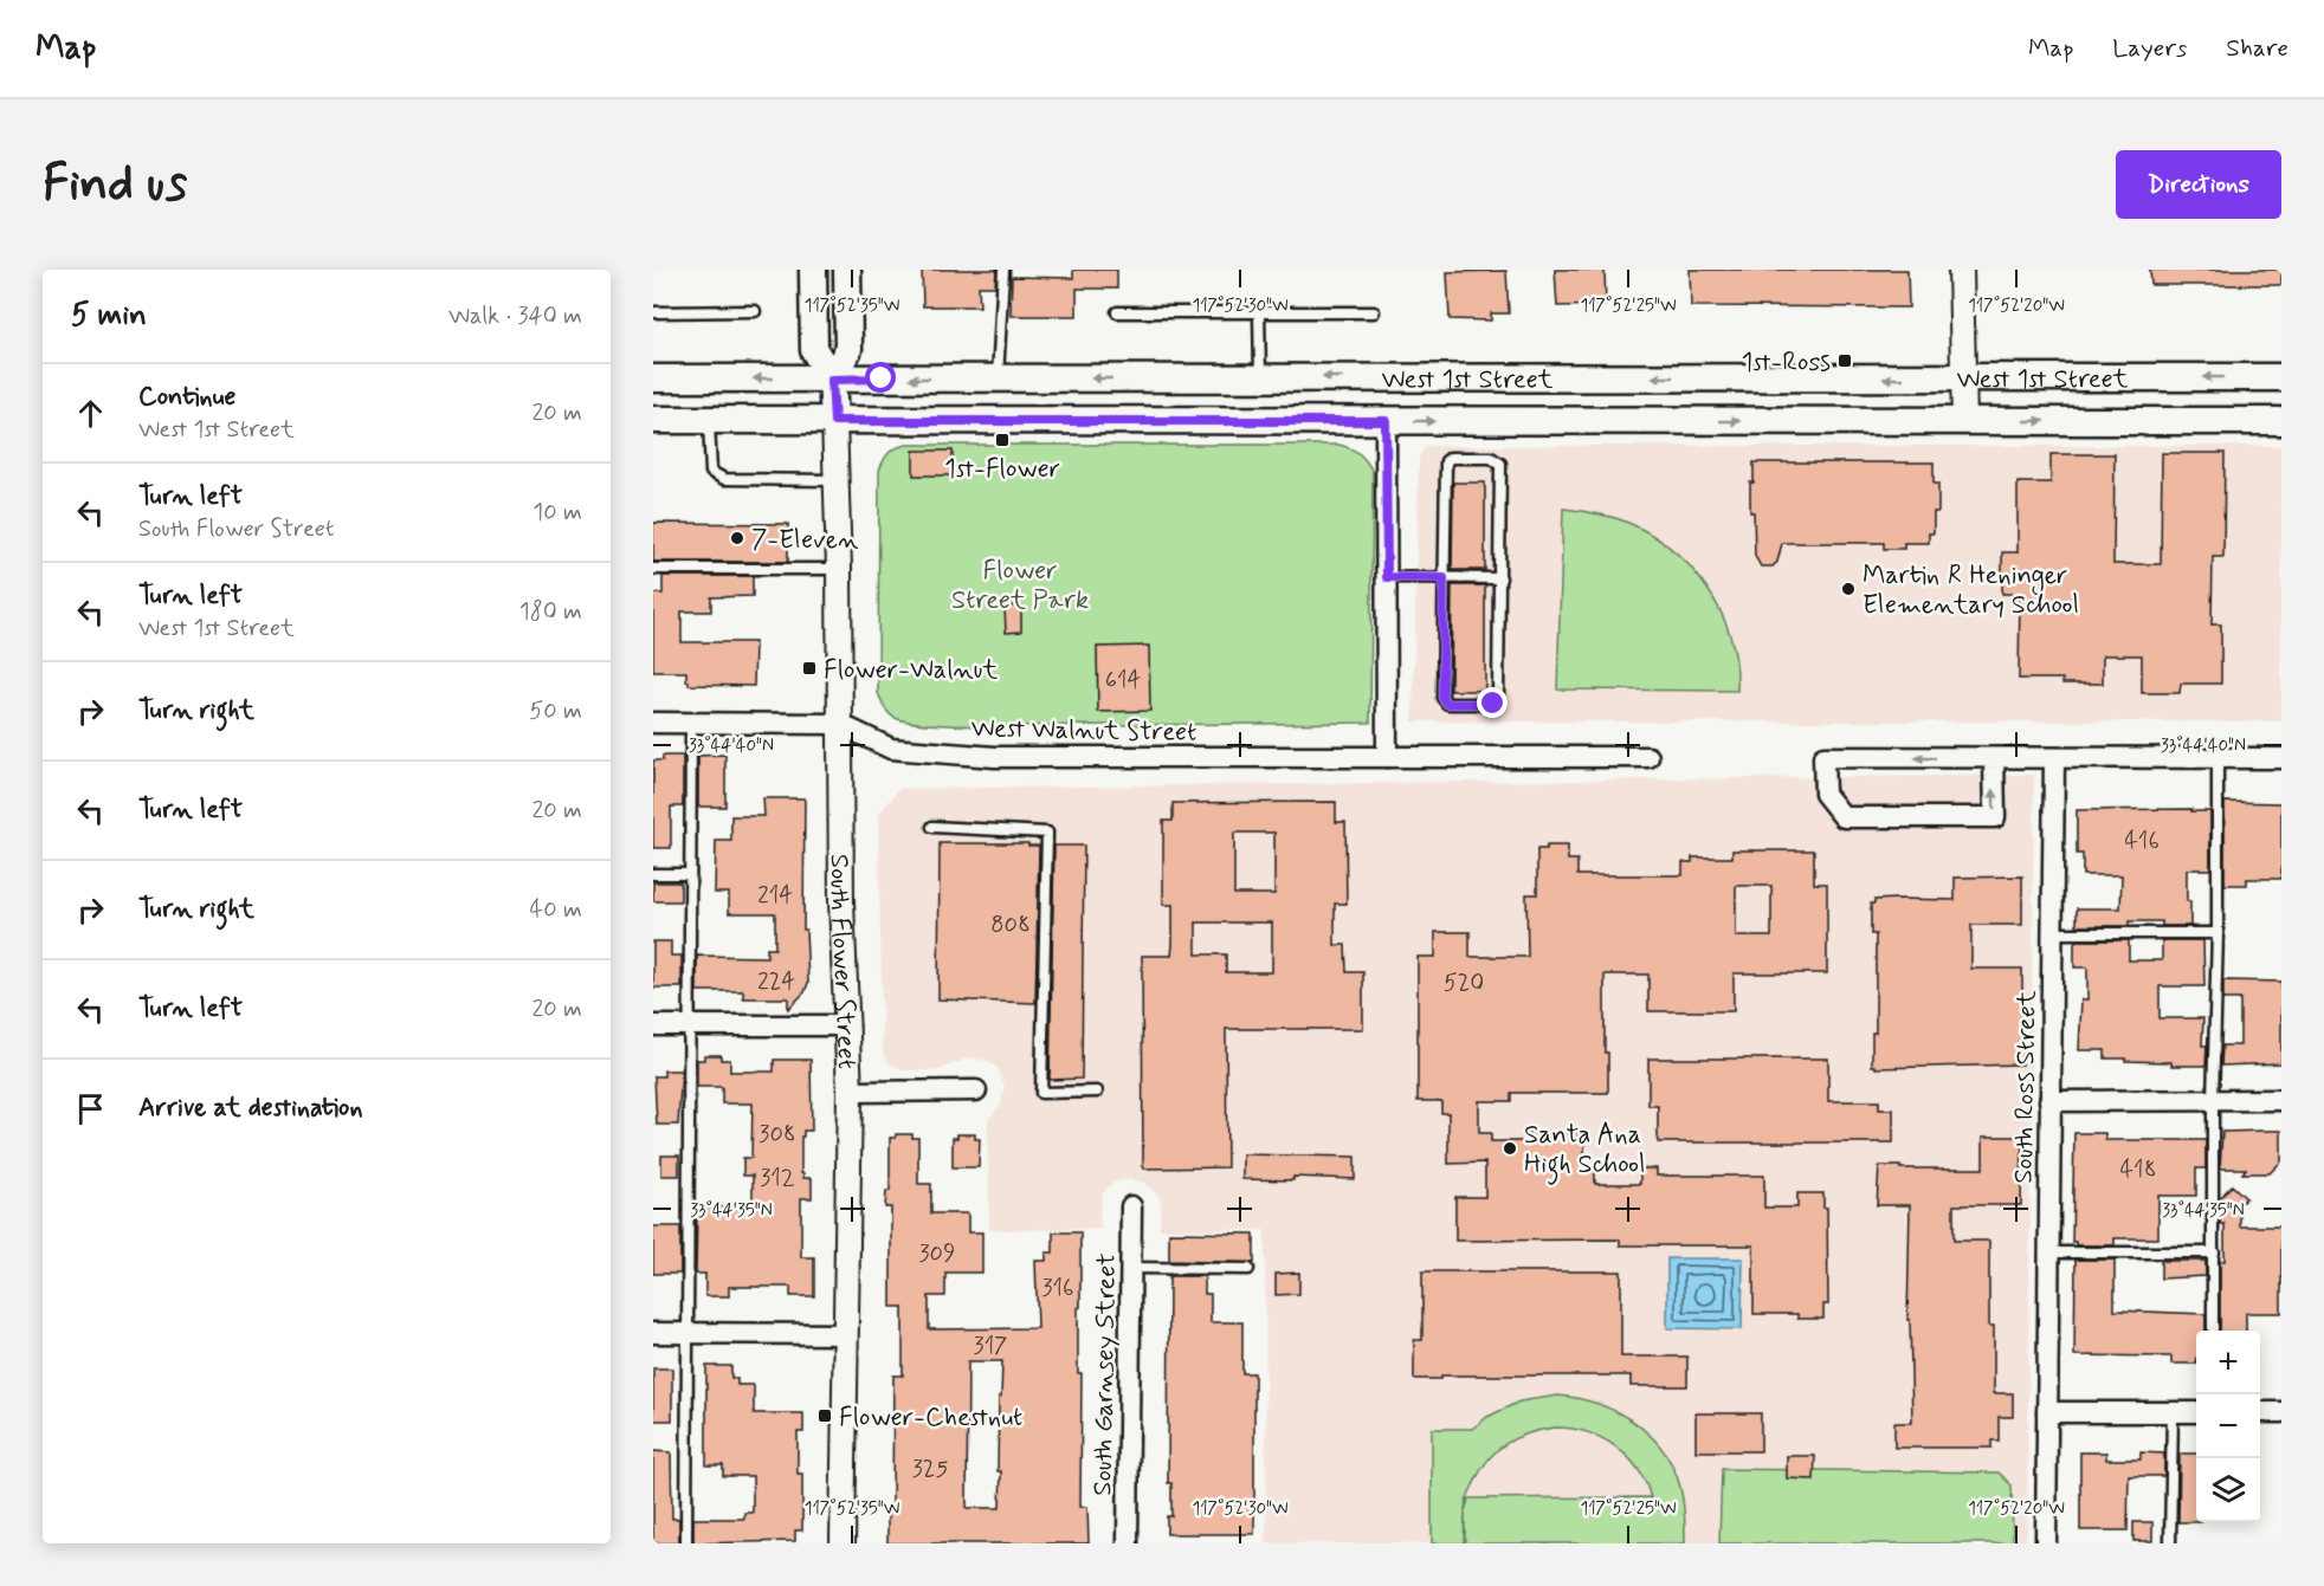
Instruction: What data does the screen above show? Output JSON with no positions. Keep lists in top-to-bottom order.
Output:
{
  "streets": {
    "main road": ["West 1st Street", "South Flower Street"],
    "street": ["West Walnut Street", "South Ross Street", "South Garnsey Street"]
  },
  "crossings": [
    ["West 1st Street", "South Flower Street"],
    ["West Walnut Street", "South Flower Street"]
  ],
  "parks": ["Flower Street Park"],
  "places": {
    "transit": [
      "1st-Ross",
      "1st-Flower",
      "Flower-Walnut",
      "Flower-Chestnut"
    ],
    "other": ["7-Eleven", "Martin R Heninger Elementary School", "Santa Ana High School"]
  },
  "house_numbers": [
    "614",
    "416",
    "214",
    "808",
    "224",
    "520",
    "308",
    "418",
    "312",
    "309",
    "316",
    "317",
    "325"
  ],
  "page": {
    "header": "Map",
    "nav": ["Map", "Layers", "Share"],
    "buttons": "Directions",
    "title": "Find us",
    "heading": ["5 min", "Walk · 340 m"],
    "list": [
      ["Continue", "West 1st Street", "20 m"],
      ["Turn left", "South Flower Street", "10 m"],
      ["Turn left", "West 1st Street", "180 m"],
      ["Turn right", "50 m"],
      ["Turn left", "20 m"],
      ["Turn right", "40 m"],
      ["Turn left", "20 m"],
      "Arrive at destination"
    ],
    "map_buttons": ["+", "−"]
  },
  "coordinates": [
    "117°52'35\"W",
    "117°52'30\"W",
    "117°52'25\"W",
    "117°52'20\"W",
    "33°44'40\"N",
    "33°44'35\"N"
  ]
}
